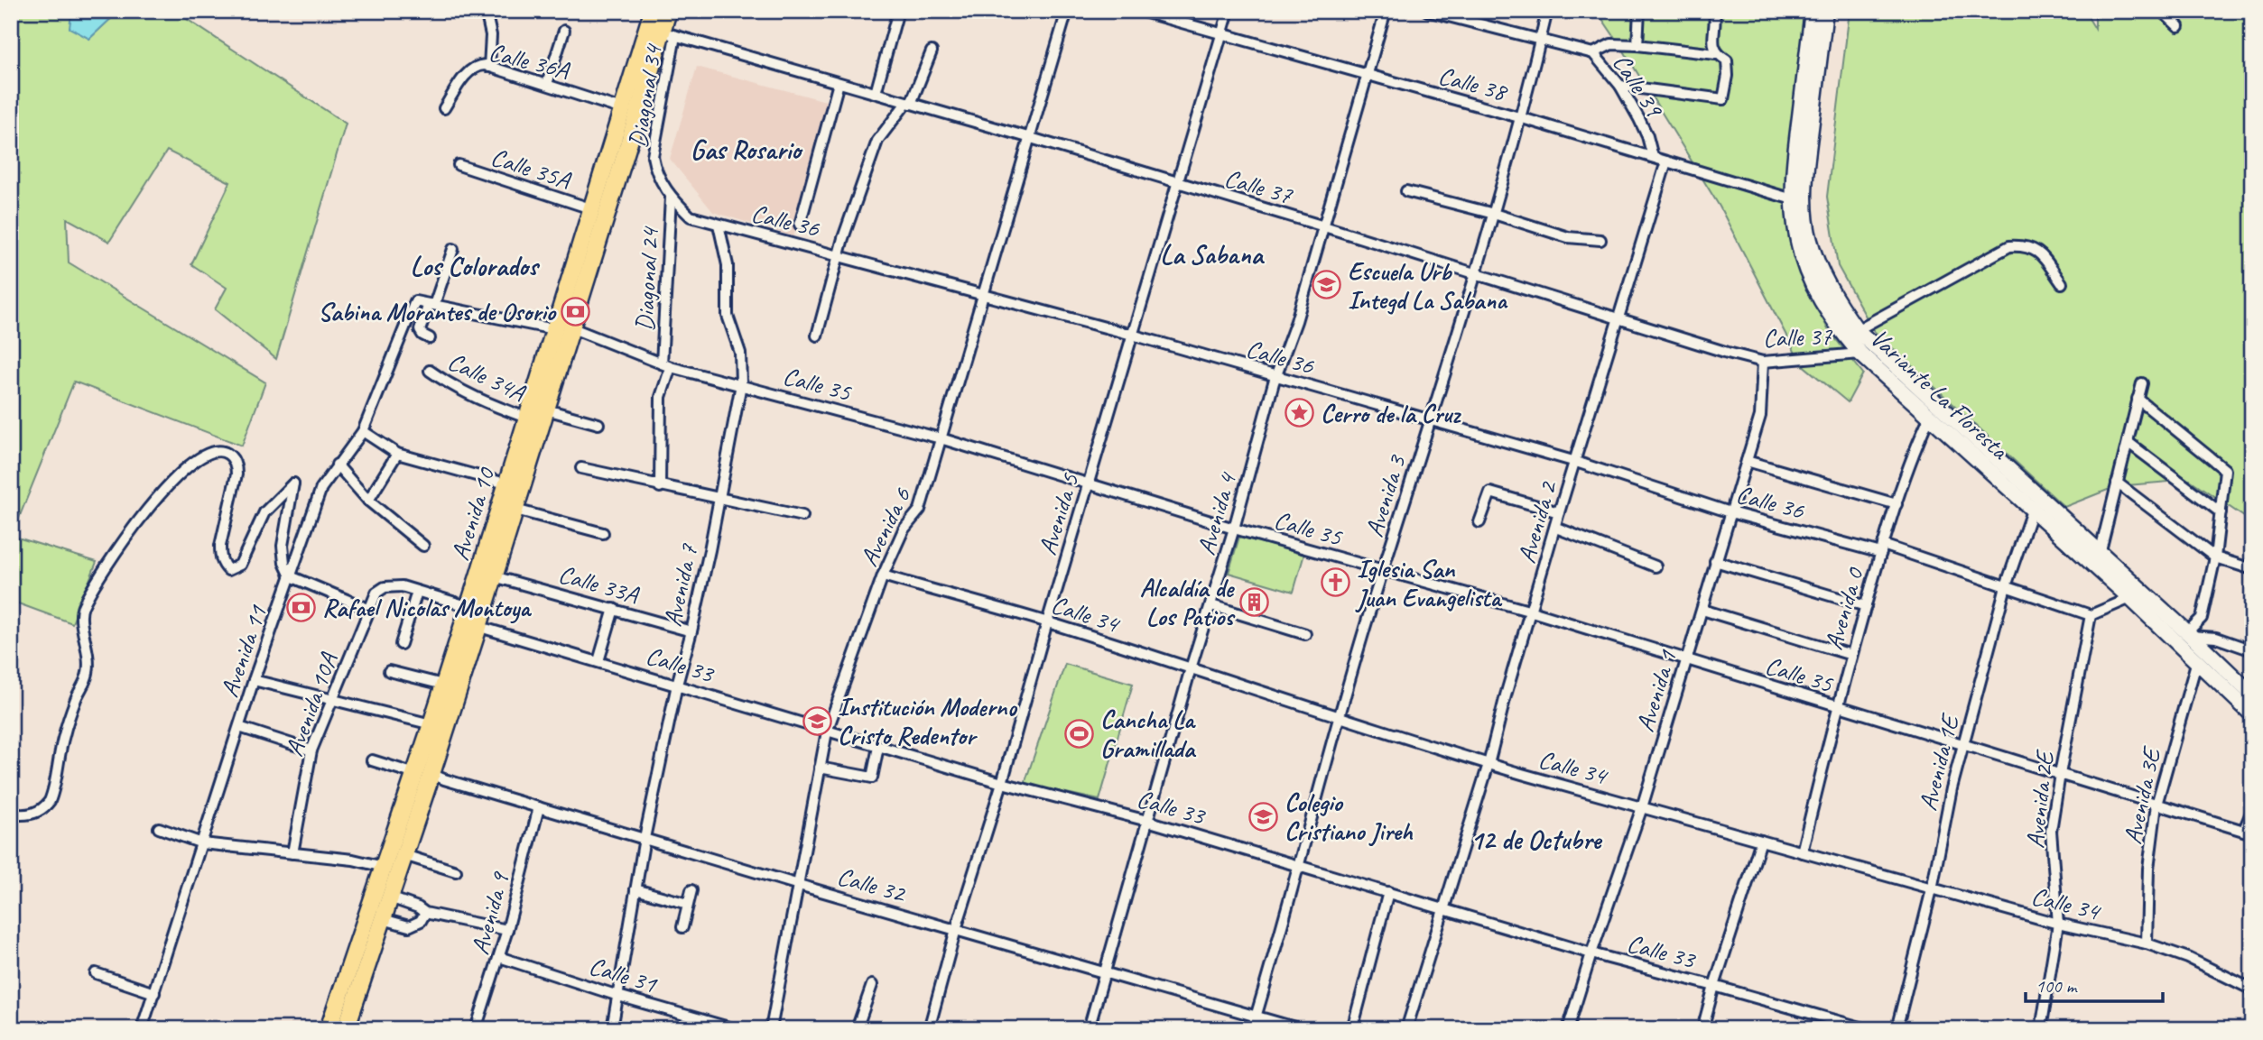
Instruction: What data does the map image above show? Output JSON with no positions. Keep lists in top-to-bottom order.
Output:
{
  "streets": {
    "main road": ["Variante La Floresta", "Avenida 10"],
    "street": [
      "Calle 36A",
      "Calle 38",
      "Calle 39",
      "Diagonal 34",
      "Calle 35A",
      "Calle 37",
      "Calle 36",
      "Diagonal 24",
      "Calle 34A",
      "Calle 35",
      "Avenida 3",
      "Avenida 5",
      "Avenida 4",
      "Avenida 2",
      "Avenida 6",
      "Calle 33A",
      "Avenida 7",
      "Avenida 0",
      "Calle 34",
      "Avenida 11",
      "Calle 33",
      "Avenida 1",
      "Avenida 10A",
      "Avenida 1E",
      "Avenida 3E",
      "Avenida 2E",
      "Calle 32",
      "Avenida 9",
      "Calle 31"
    ]
  },
  "crossings": [
    ["Calle 36A", "Avenida 10"],
    ["Calle 38", "Calle 39"],
    ["Calle 38", "Variante La Floresta"],
    ["Calle 38", "Avenida 3"],
    ["Calle 38", "Avenida 5"],
    ["Calle 38", "Avenida 4"],
    ["Calle 38", "Avenida 2"],
    ["Calle 39", "Avenida 3"],
    ["Diagonal 34", "Calle 37"],
    ["Diagonal 34", "Calle 36"],
    ["Diagonal 34", "Diagonal 24"],
    ["Diagonal 34", "Avenida 10"],
    ["Calle 35A", "Avenida 10"],
    ["Calle 37", "Variante La Floresta"],
    ["Calle 37", "Avenida 3"],
    ["Calle 37", "Avenida 10"],
    ["Calle 37", "Avenida 5"],
    ["Calle 37", "Avenida 4"],
    ["Calle 37", "Avenida 2"],
    ["Calle 37", "Avenida 6"],
    ["Calle 37", "Avenida 1"],
    ["Calle 36", "Diagonal 24"],
    ["Calle 36", "Avenida 3"],
    ["Calle 36", "Avenida 5"],
    ["Calle 36", "Avenida 4"],
    ["Calle 36", "Avenida 2"],
    ["Calle 36", "Avenida 6"],
    ["Calle 36", "Avenida 7"],
    ["Calle 36", "Avenida 0"],
    ["Calle 36", "Avenida 1"],
    ["Calle 36", "Avenida 1E"],
    ["Calle 36", "Avenida 2E"],
    ["Diagonal 24", "Calle 35"],
    ["Calle 34A", "Avenida 10"],
    ["Calle 35", "Avenida 3"],
    ["Calle 35", "Avenida 10"],
    ["Calle 35", "Avenida 5"],
    ["Calle 35", "Avenida 4"],
    ["Calle 35", "Avenida 2"],
    ["Calle 35", "Avenida 6"],
    ["Calle 35", "Avenida 7"],
    ["Calle 35", "Avenida 0"],
    ["Calle 35", "Avenida 11"],
    ["Calle 35", "Avenida 1"],
    ["Calle 35", "Avenida 1E"],
    ["Calle 35", "Avenida 3E"],
    ["Calle 35", "Avenida 2E"],
    ["Variante La Floresta", "Avenida 0"],
    ["Variante La Floresta", "Avenida 1E"],
    ["Variante La Floresta", "Avenida 3E"],
    ["Avenida 3", "Calle 34"],
    ["Avenida 3", "Calle 33"],
    ["Avenida 3", "Calle 32"],
    ["Avenida 10", "Calle 33A"],
    ["Avenida 10", "Calle 33"],
    ["Avenida 10", "Calle 32"],
    ["Avenida 5", "Calle 34"],
    ["Avenida 5", "Calle 33"],
    ["Avenida 5", "Calle 32"],
    ["Avenida 4", "Calle 34"],
    ["Avenida 4", "Calle 33"],
    ["Avenida 4", "Calle 32"],
    ["Avenida 2", "Calle 34"],
    ["Avenida 2", "Calle 33"],
    ["Avenida 6", "Calle 34"],
    ["Avenida 6", "Calle 33"],
    ["Avenida 6", "Calle 32"],
    ["Calle 33A", "Avenida 7"],
    ["Avenida 7", "Calle 33"],
    ["Avenida 7", "Calle 32"],
    ["Avenida 7", "Calle 31"],
    ["Avenida 0", "Calle 34"],
    ["Calle 34", "Avenida 1"],
    ["Calle 34", "Avenida 1E"],
    ["Calle 34", "Avenida 3E"],
    ["Calle 34", "Avenida 2E"],
    ["Calle 33", "Avenida 1"],
    ["Calle 32", "Avenida 9"],
    ["Avenida 9", "Calle 31"]
  ],
  "districts": [
    "Gas Rosario",
    "La Sabana",
    "Los Colorados",
    "12 de Octubre"
  ],
  "places": {
    "school or university": ["Escuela Urb Integd La Sabana", "Institución Moderno Cristo Redentor", "Colegio Cristiano Jireh"],
    "bank": ["Sabina Morantes de Osorio", "Rafael Nicolas Montoya"],
    "place": ["Cerro de la Cruz"],
    "church": ["Iglesia San Juan Evangelista"],
    "building": ["Alcaldía de Los Patios"],
    "sports": ["Cancha La Gramillada"]
  },
  "scale_bar": "100 m"
}
